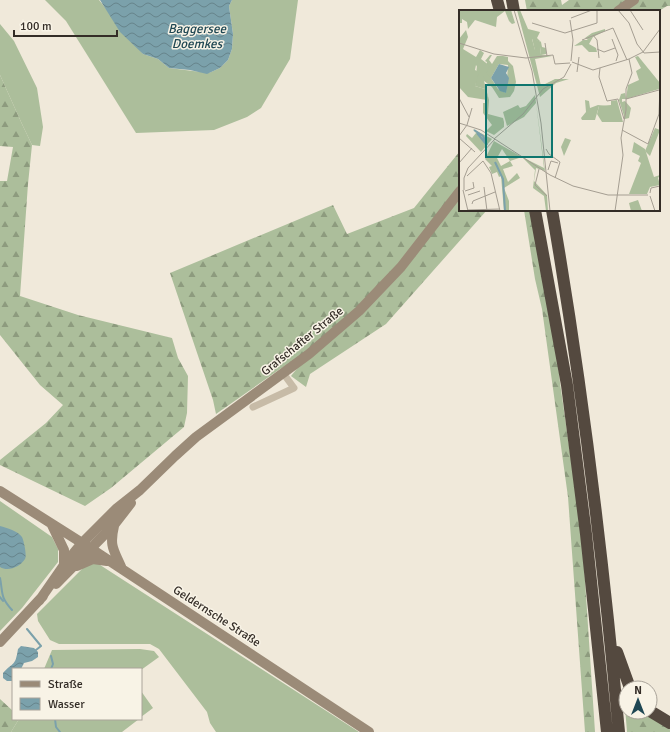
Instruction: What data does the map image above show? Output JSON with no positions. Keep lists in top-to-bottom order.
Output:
{
  "streets": {
    "main road": ["Grafschafter Straße", "Geldernsche Straße"]
  },
  "crossings": [
    ["Grafschafter Straße", "Geldernsche Straße"]
  ],
  "water": ["Baggersee Doemkes"],
  "legend": ["Straße", "Wasser"],
  "scale_bar": "100 m",
  "north": "top"
}
